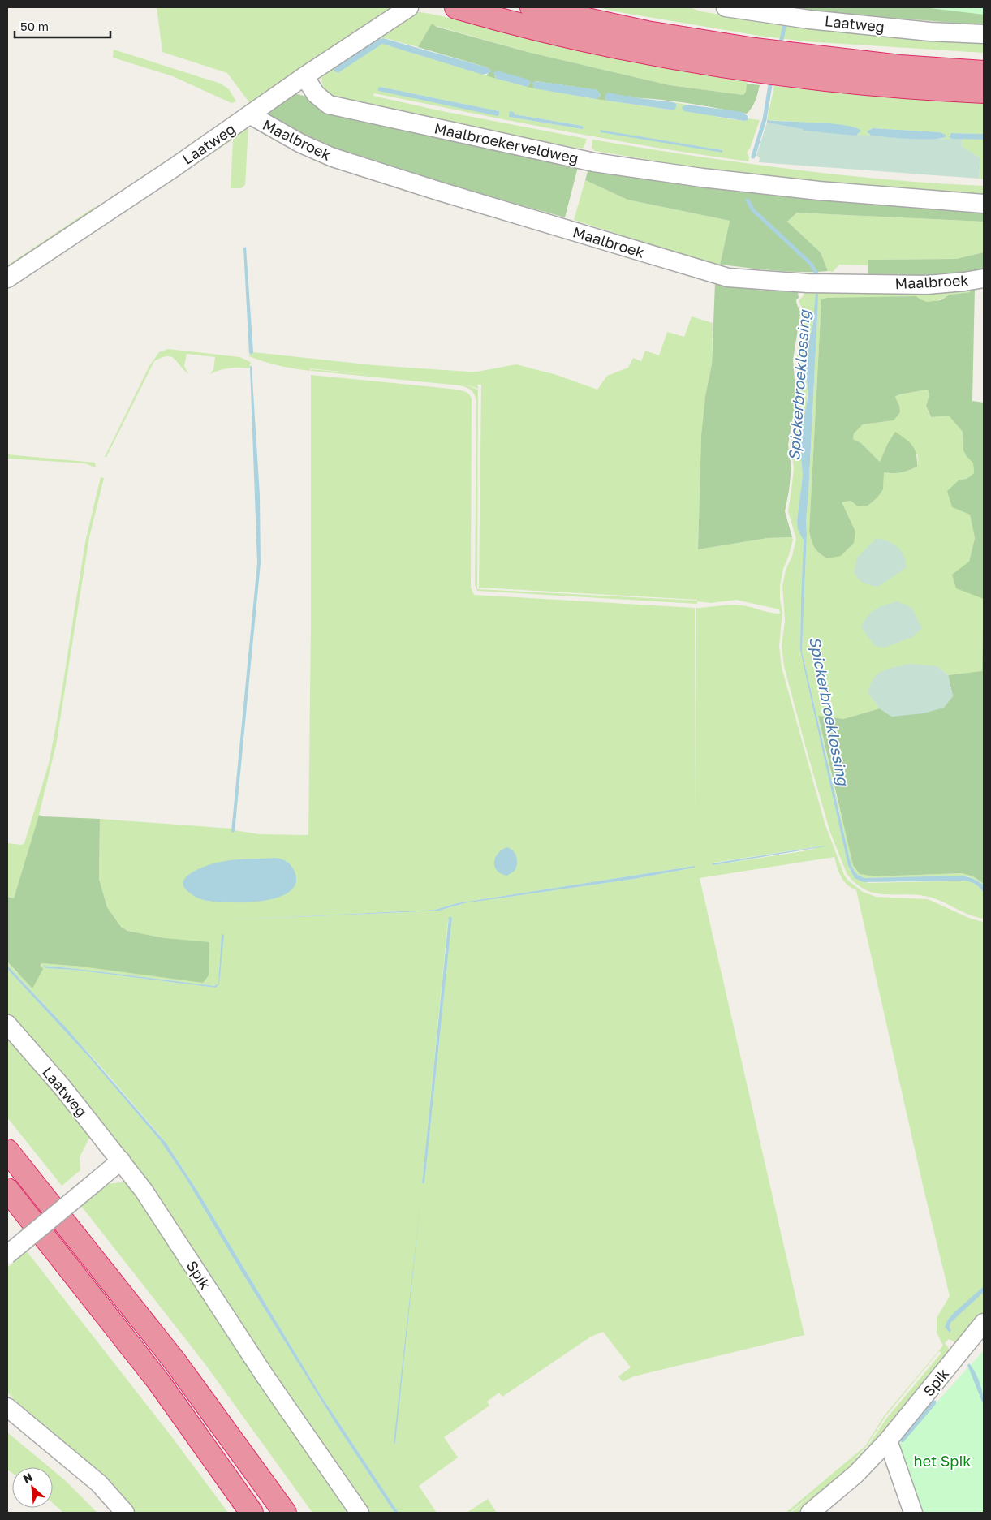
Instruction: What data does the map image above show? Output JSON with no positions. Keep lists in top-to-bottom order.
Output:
{
  "streets": {
    "street": [
      "Laatweg",
      "Maalbroek",
      "Maalbroekerveldweg",
      "Spik"
    ]
  },
  "crossings": [
    ["Laatweg", "Maalbroek"],
    ["Laatweg", "Maalbroekerveldweg"],
    ["Laatweg", "Spik"]
  ],
  "water": ["Spickerbroeklossing"],
  "parks": ["het Spik"],
  "scale_bar": "50 m",
  "north": "top left"
}
